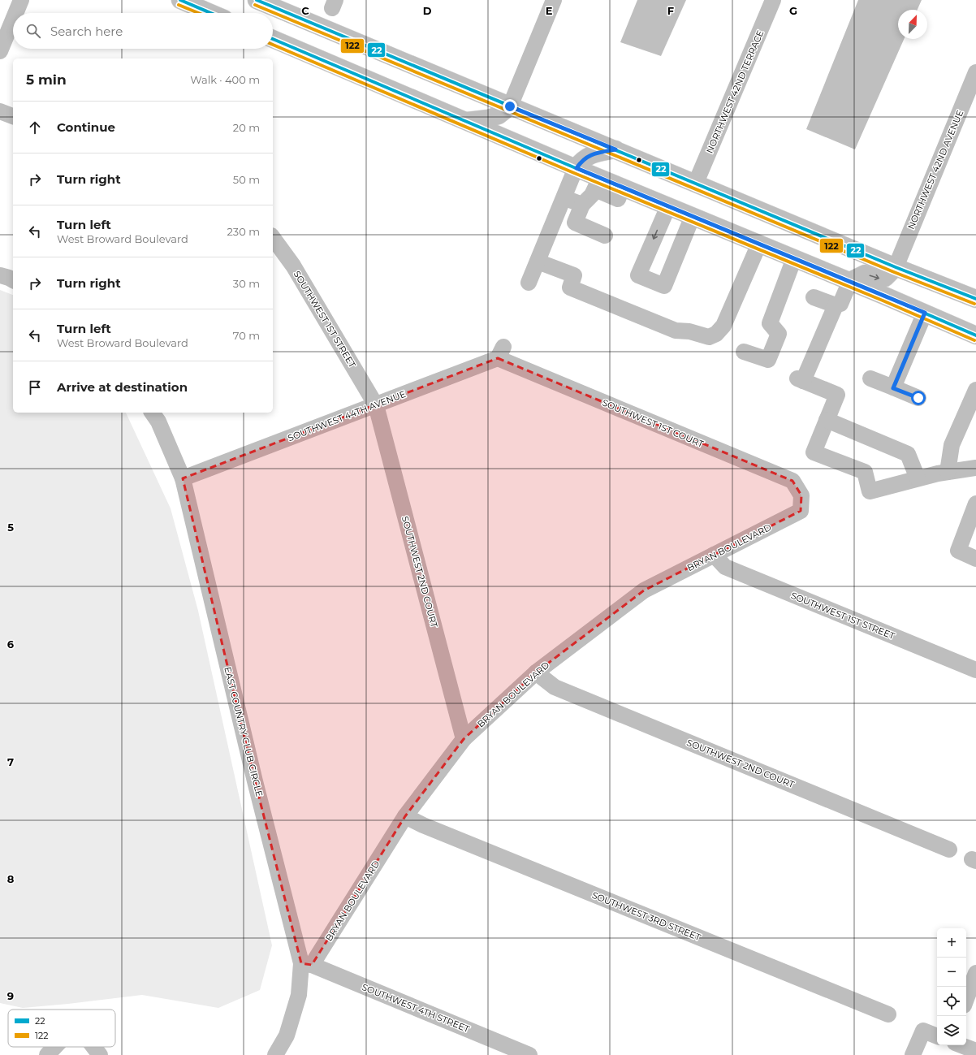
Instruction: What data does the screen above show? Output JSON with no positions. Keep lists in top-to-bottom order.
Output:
{
  "streets": {
    "street": [
      "NORTHWEST 42ND TERRACE",
      "NORTHWEST 42ND AVENUE",
      "SOUTHWEST 1ST STREET",
      "SOUTHWEST 44TH AVENUE",
      "SOUTHWEST 1ST COURT",
      "BRYAN BOULEVARD",
      "SOUTHWEST 2ND COURT",
      "EAST COUNTRY CLUB CIRCLE",
      "SOUTHWEST 3RD STREET",
      "SOUTHWEST 4TH STREET"
    ]
  },
  "crossings": [
    ["SOUTHWEST 1ST STREET", "SOUTHWEST 44TH AVENUE"],
    ["SOUTHWEST 1ST STREET", "BRYAN BOULEVARD"],
    ["SOUTHWEST 1ST STREET", "SOUTHWEST 2ND COURT"],
    ["SOUTHWEST 44TH AVENUE", "SOUTHWEST 1ST COURT"],
    ["SOUTHWEST 44TH AVENUE", "SOUTHWEST 2ND COURT"],
    ["SOUTHWEST 44TH AVENUE", "EAST COUNTRY CLUB CIRCLE"],
    ["SOUTHWEST 1ST COURT", "BRYAN BOULEVARD"],
    ["BRYAN BOULEVARD", "SOUTHWEST 2ND COURT"],
    ["BRYAN BOULEVARD", "EAST COUNTRY CLUB CIRCLE"],
    ["BRYAN BOULEVARD", "SOUTHWEST 3RD STREET"],
    ["BRYAN BOULEVARD", "SOUTHWEST 4TH STREET"],
    ["EAST COUNTRY CLUB CIRCLE", "SOUTHWEST 4TH STREET"]
  ],
  "lines": ["transit line 22", "transit line 122"],
  "legend": ["22", "122"],
  "north": "top right",
  "page": {
    "search": "Search here",
    "heading": ["5 min", "Walk · 400 m"],
    "list": [
      ["Continue", "20 m"],
      ["Turn right", "50 m"],
      ["Turn left", "West Broward Boulevard", "230 m"],
      ["Turn right", "30 m"],
      ["Turn left", "West Broward Boulevard", "70 m"],
      "Arrive at destination"
    ],
    "map_buttons": ["+", "−"]
  },
  "grid": {
    "columns": [
      "C",
      "D",
      "E",
      "F",
      "G"
    ],
    "rows": [
      "5",
      "6",
      "7",
      "8",
      "9"
    ]
  }
}
